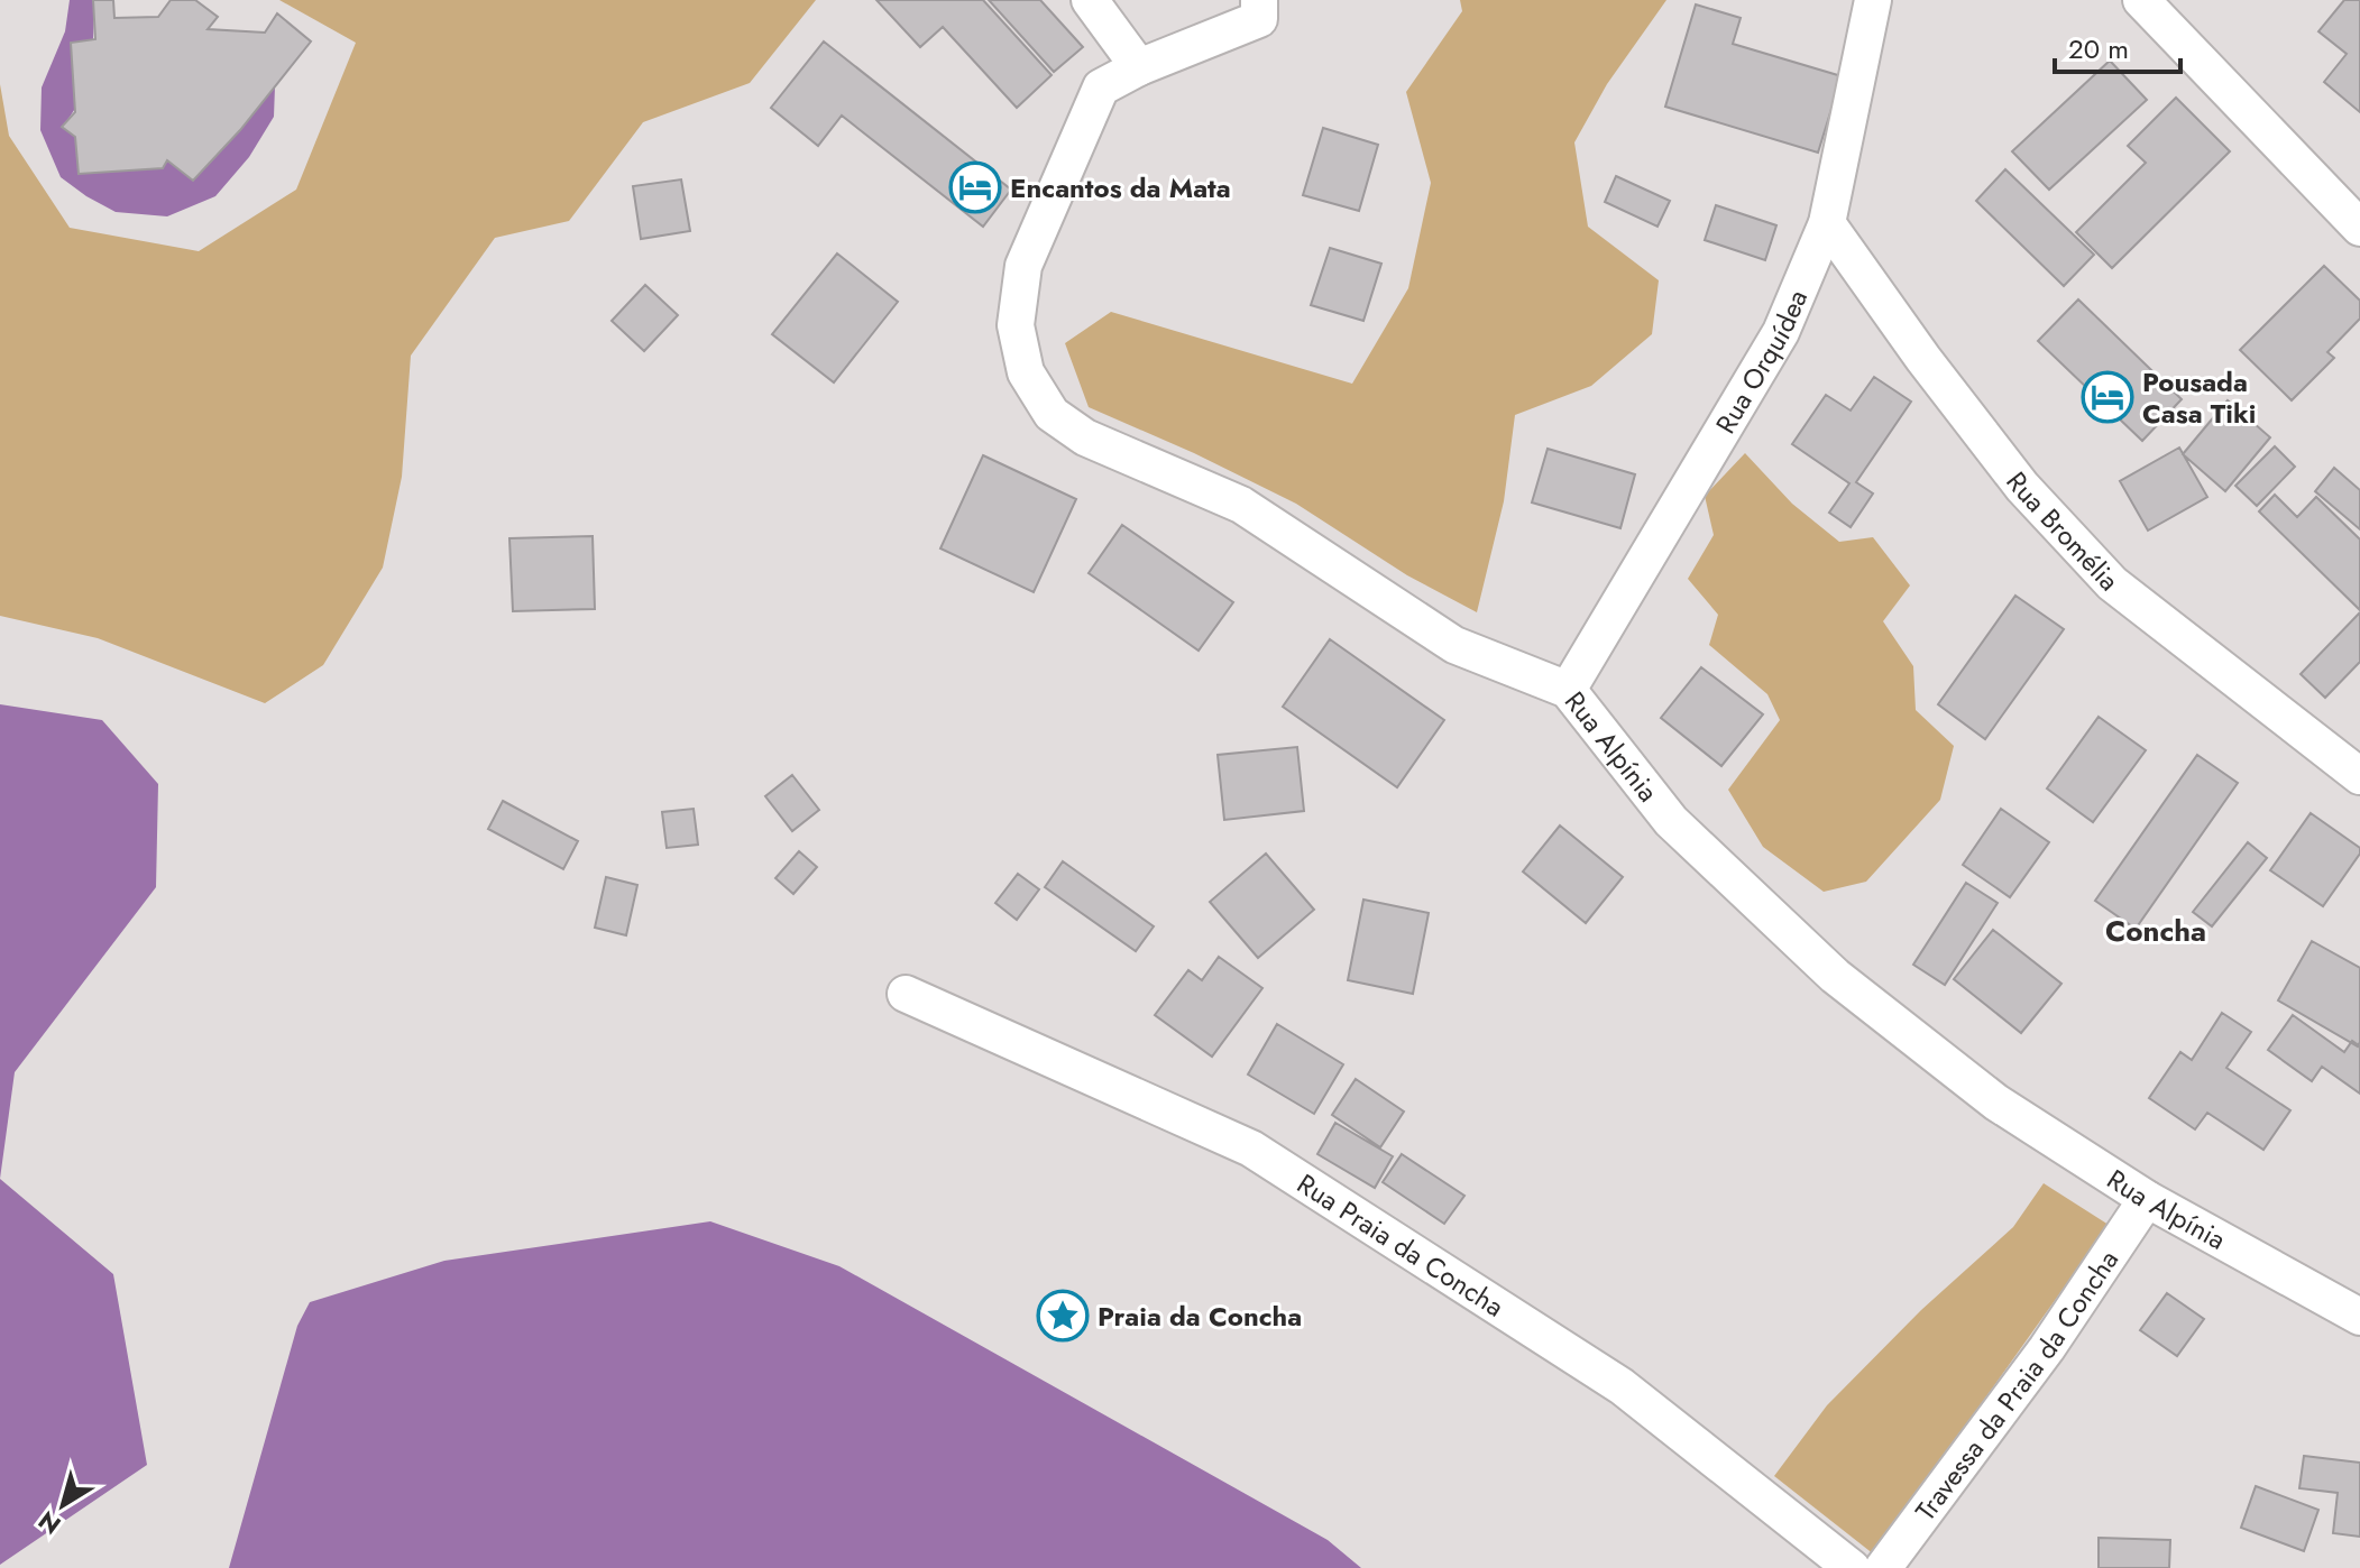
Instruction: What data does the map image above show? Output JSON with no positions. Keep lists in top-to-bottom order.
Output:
{
  "streets": {
    "street": [
      "Rua Orquídea",
      "Rua Bromélia",
      "Rua Alpínia",
      "Rua Praia da Concha",
      "Travessa da Praia da Concha"
    ]
  },
  "crossings": [
    ["Rua Orquídea", "Rua Bromélia"],
    ["Rua Orquídea", "Rua Alpínia"],
    ["Rua Alpínia", "Travessa da Praia da Concha"]
  ],
  "districts": ["Concha"],
  "places": {
    "hotel": ["Encantos da Mata", "Pousada Casa Tiki"],
    "place": ["Praia da Concha"]
  },
  "scale_bar": "20 m",
  "north": "bottom left"
}
